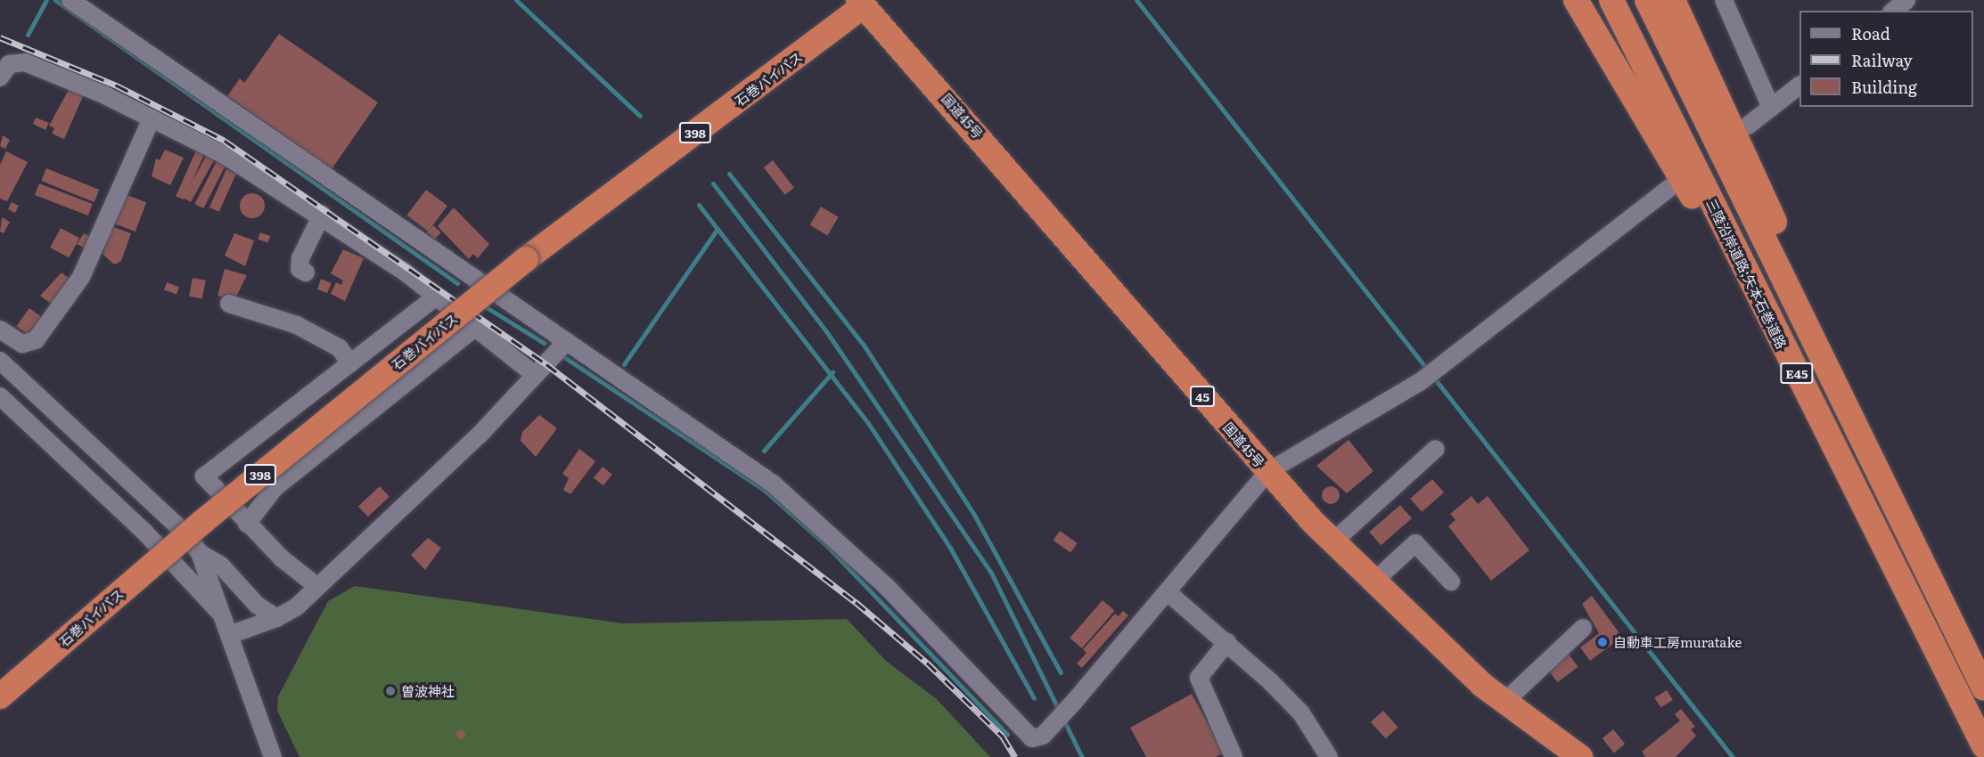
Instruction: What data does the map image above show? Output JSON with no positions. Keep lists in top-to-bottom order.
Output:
{
  "streets": {
    "highway": [
      "石巻バイパス",
      "国道45号",
      "398",
      "三陸沿岸道路;矢本石巻道路",
      "E45",
      "45"
    ]
  },
  "crossings": [
    ["石巻バイパス", "国道45号"]
  ],
  "places": ["自動車工房muratake", "曽波神社"],
  "legend": ["Road", "Railway", "Building"]
}
